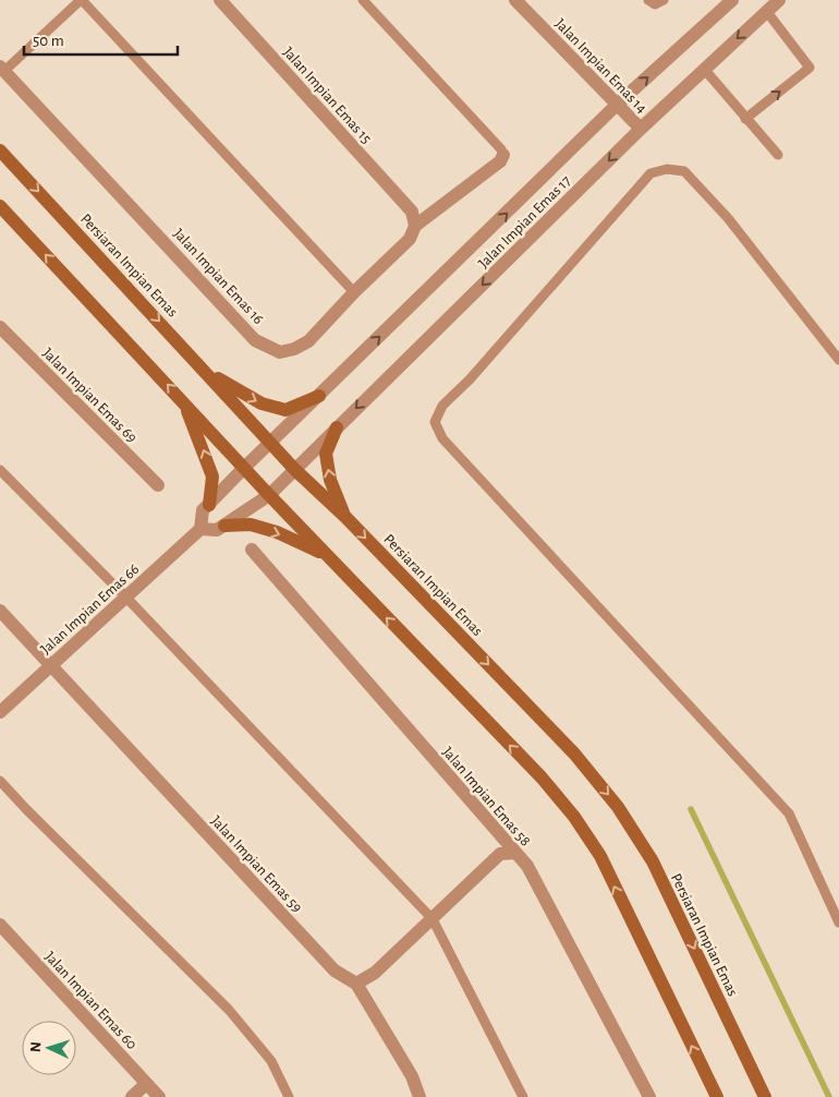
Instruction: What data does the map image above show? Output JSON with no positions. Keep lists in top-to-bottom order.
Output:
{
  "streets": {
    "main road": ["Persiaran Impian Emas"],
    "street": [
      "Jalan Impian Emas 14",
      "Jalan Impian Emas 15",
      "Jalan Impian Emas 17",
      "Jalan Impian Emas 16",
      "Jalan Impian Emas 69",
      "Jalan Impian Emas 66",
      "Jalan Impian Emas 58",
      "Jalan Impian Emas 59",
      "Jalan Impian Emas 60"
    ]
  },
  "crossings": [
    ["Jalan Impian Emas 14", "Jalan Impian Emas 17"],
    ["Jalan Impian Emas 15", "Jalan Impian Emas 16"],
    ["Jalan Impian Emas 17", "Persiaran Impian Emas"],
    ["Jalan Impian Emas 17", "Jalan Impian Emas 66"],
    ["Jalan Impian Emas 66", "Jalan Impian Emas 59"]
  ],
  "scale_bar": "50 m",
  "north": "left"
}
